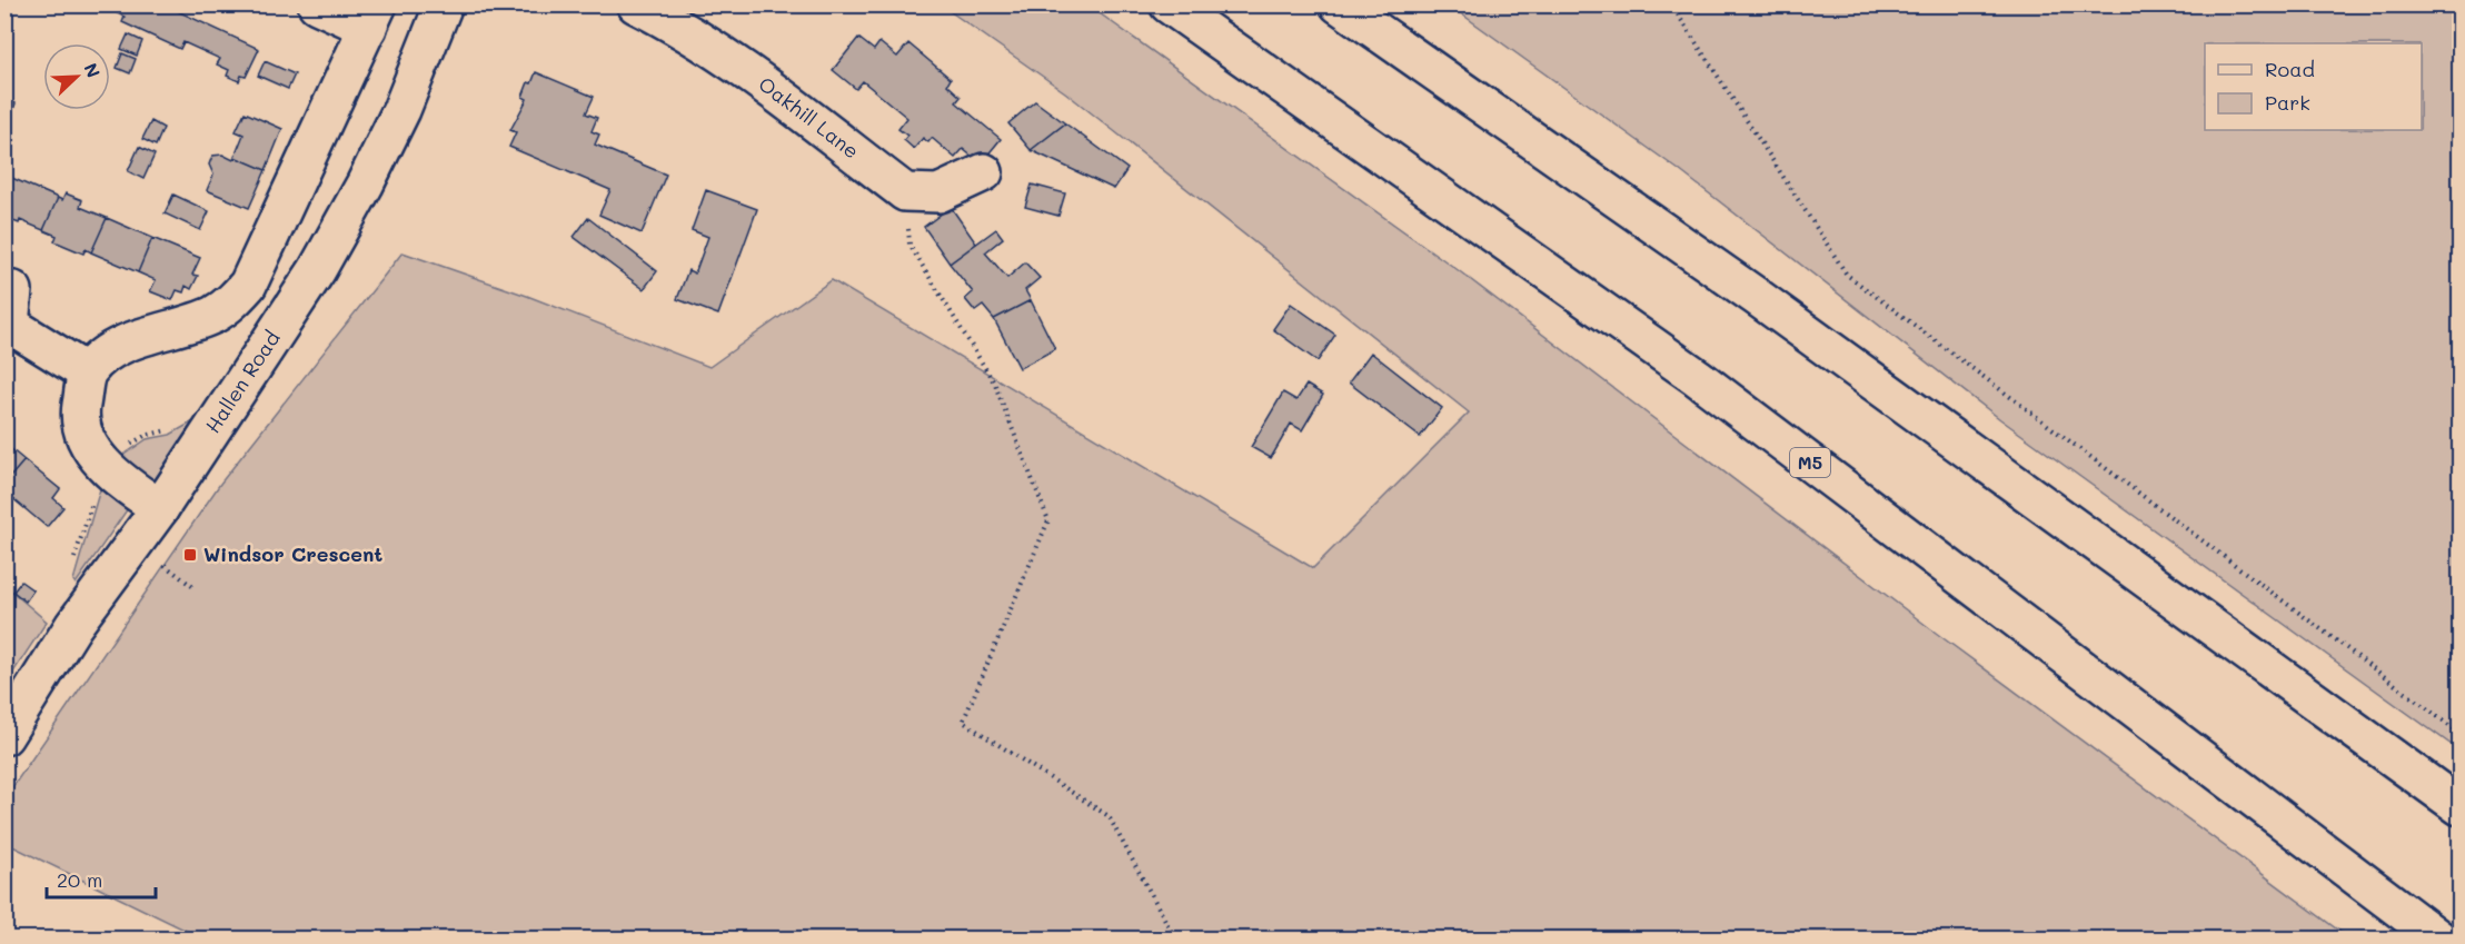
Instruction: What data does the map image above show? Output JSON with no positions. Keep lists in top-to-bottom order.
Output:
{
  "streets": {
    "main road": ["Oakhill Lane", "Hallen Road", "M5"]
  },
  "places": {
    "transit": ["Windsor Crescent"]
  },
  "legend": ["Road", "Park"],
  "scale_bar": "20 m",
  "north": "top right"
}
